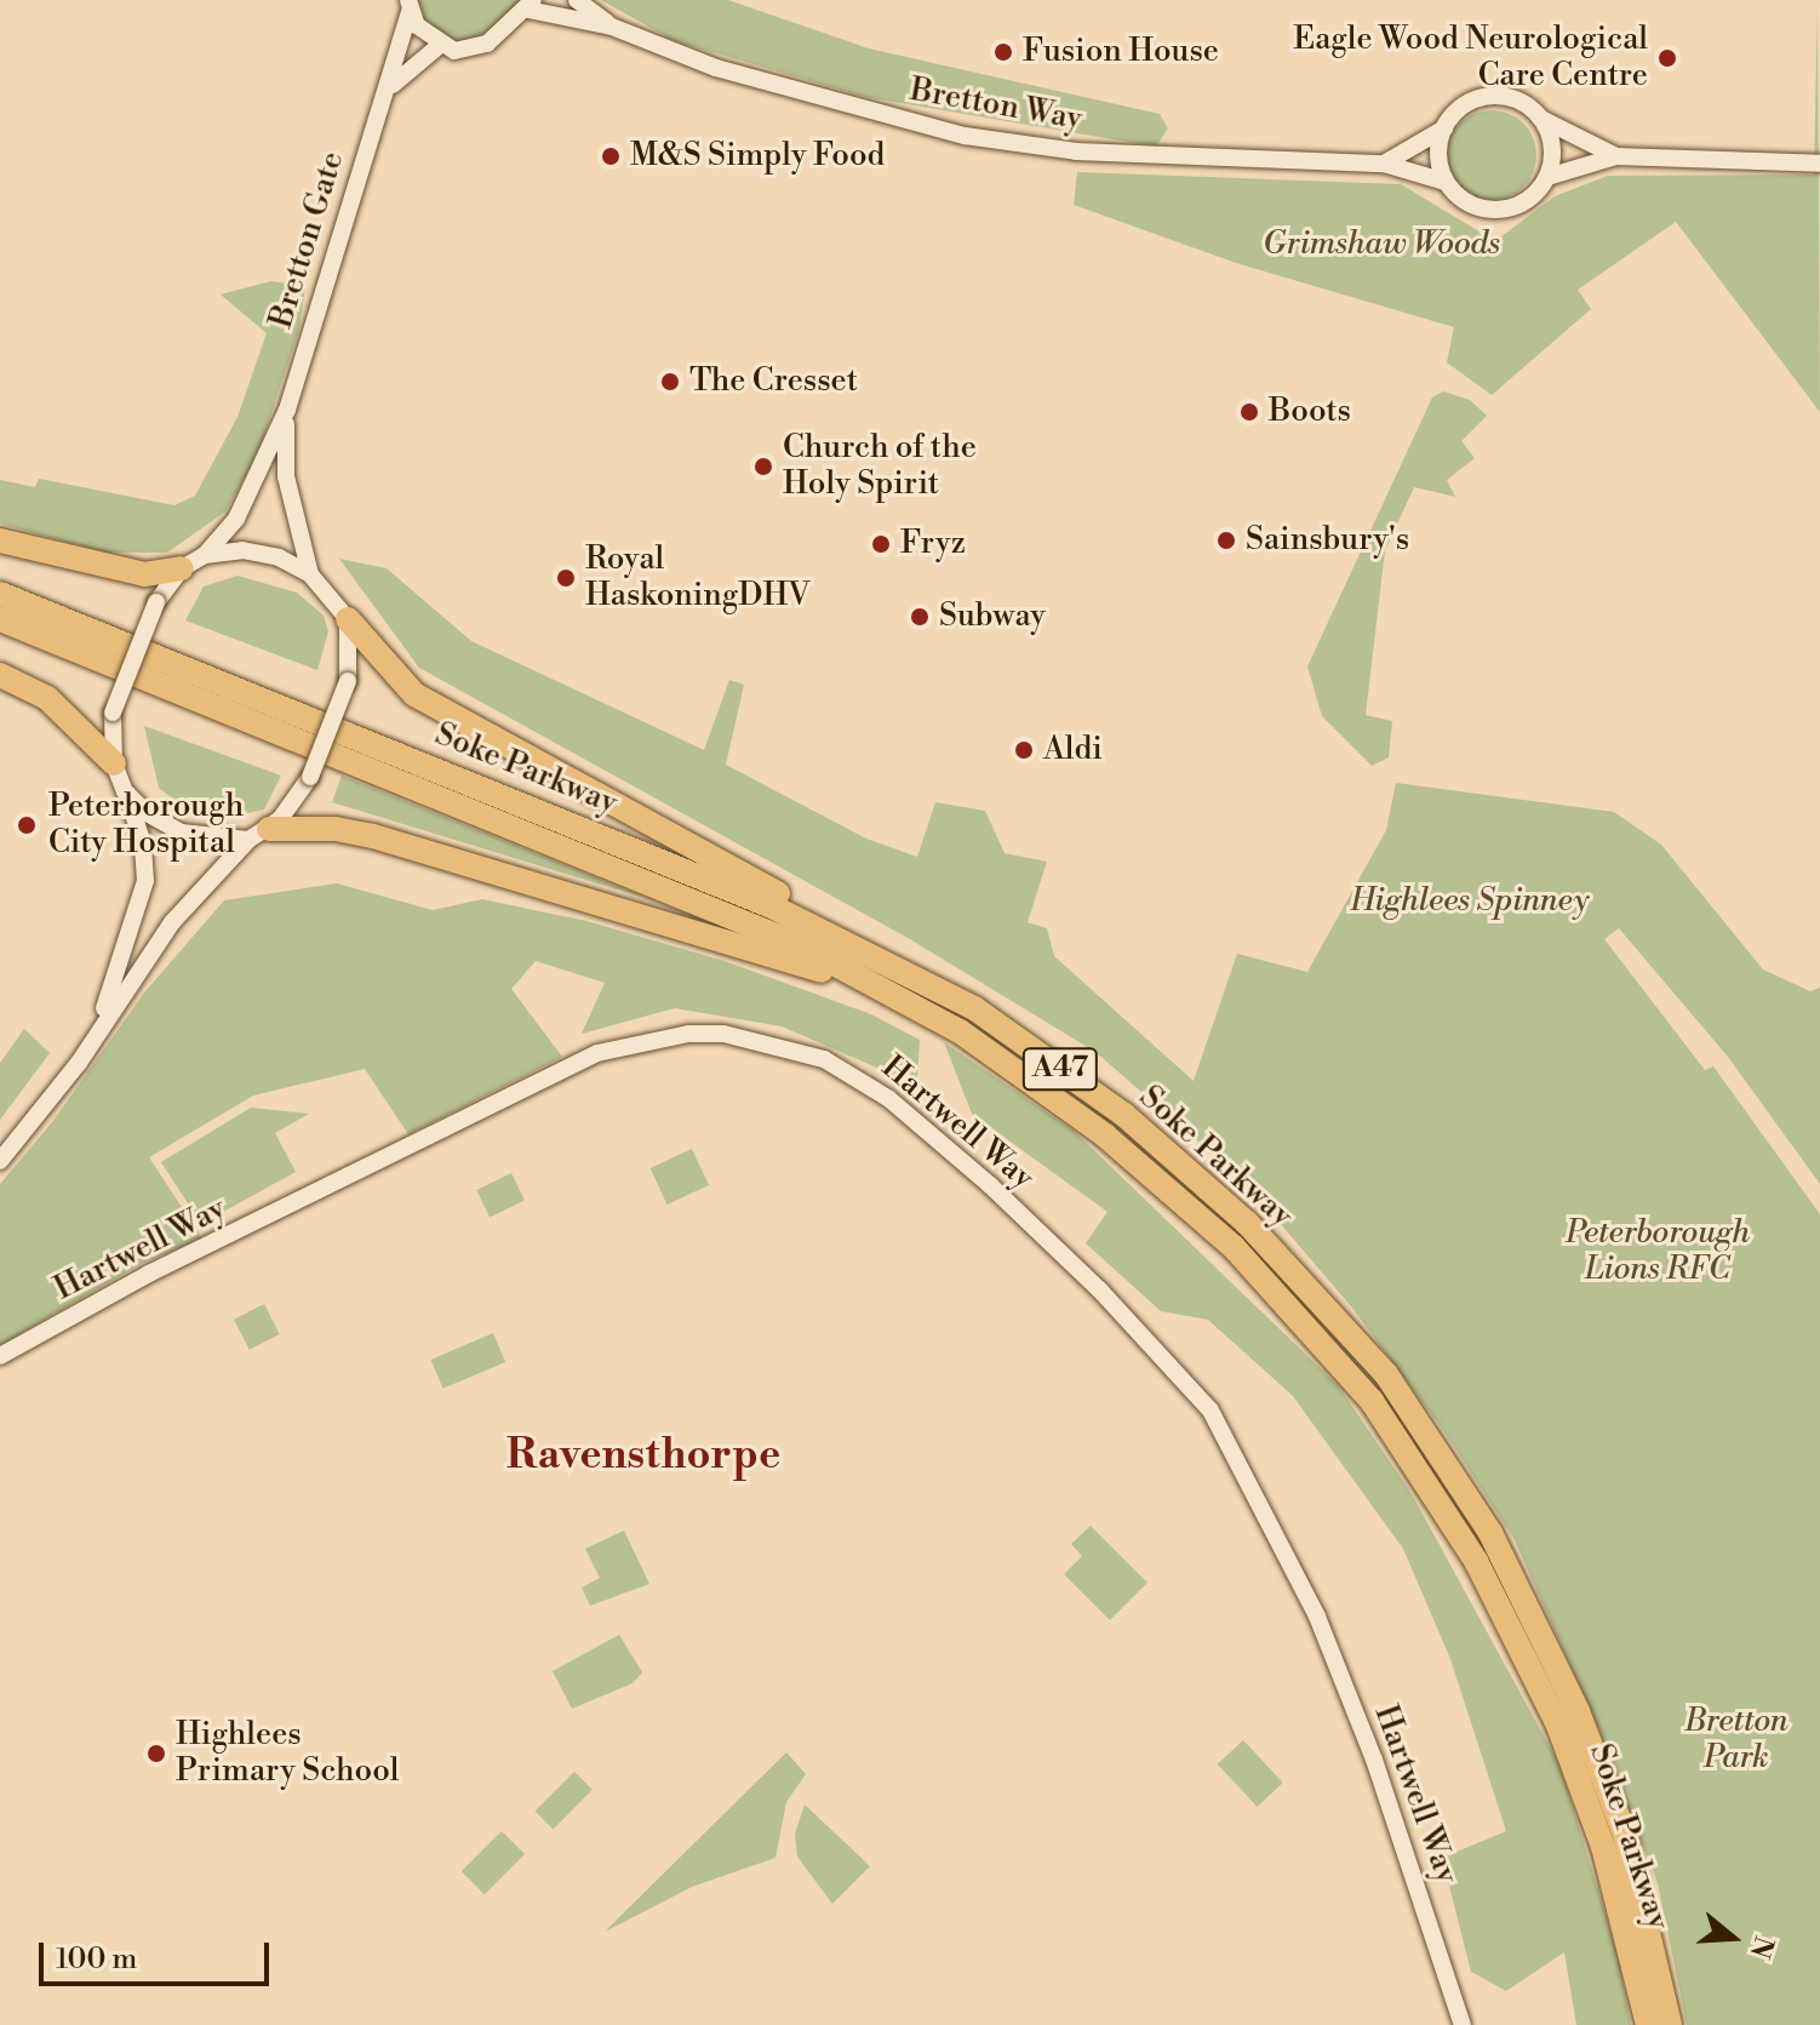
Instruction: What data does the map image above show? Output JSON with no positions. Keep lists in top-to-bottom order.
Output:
{
  "streets": {
    "highway": ["Soke Parkway", "A47"],
    "street": ["Bretton Way", "Bretton Gate", "Hartwell Way"]
  },
  "crossings": [
    ["Bretton Gate", "A47"],
    ["Soke Parkway", "A47"]
  ],
  "districts": ["Ravensthorpe"],
  "parks": [
    "Grimshaw Woods",
    "Highlees Spinney",
    "Peterborough Lions RFC",
    "Bretton Park"
  ],
  "places": [
    "Fusion House",
    "Eagle Wood Neurological Care Centre",
    "M&S Simply Food",
    "The Cresset",
    "Boots",
    "Church of the Holy Spirit",
    "Sainsbury's",
    "Fryz",
    "Royal HaskoningDHV",
    "Subway",
    "Aldi",
    "Peterborough City Hospital",
    "Highlees Primary School"
  ],
  "scale_bar": "100 m",
  "north": "right"
}
